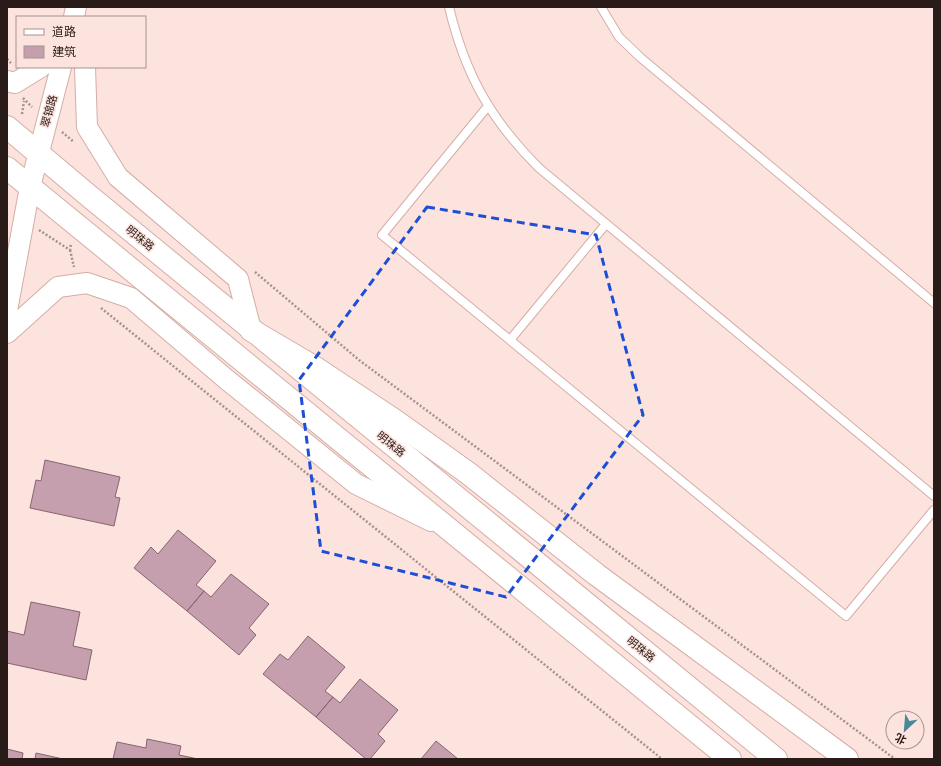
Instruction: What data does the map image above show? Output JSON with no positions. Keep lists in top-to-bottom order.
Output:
{
  "streets": {
    "main road": ["明珠路"],
    "street": ["翠锦路"]
  },
  "crossings": [
    ["翠锦路", "明珠路"]
  ],
  "legend": ["道路", "建筑"],
  "north": "bottom left"
}
